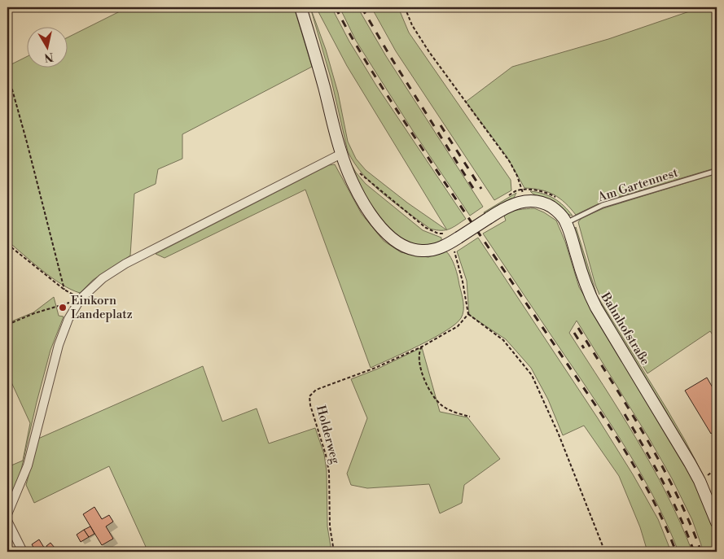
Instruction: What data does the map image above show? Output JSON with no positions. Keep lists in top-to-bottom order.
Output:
{
  "streets": {
    "main road": ["Bahnhofstraße"],
    "lane": ["Am Gartennest"],
    "path": ["Holderweg"]
  },
  "crossings": [
    ["Am Gartennest", "Bahnhofstraße"]
  ],
  "places": ["Einkorn Landeplatz"],
  "north": "bottom"
}
